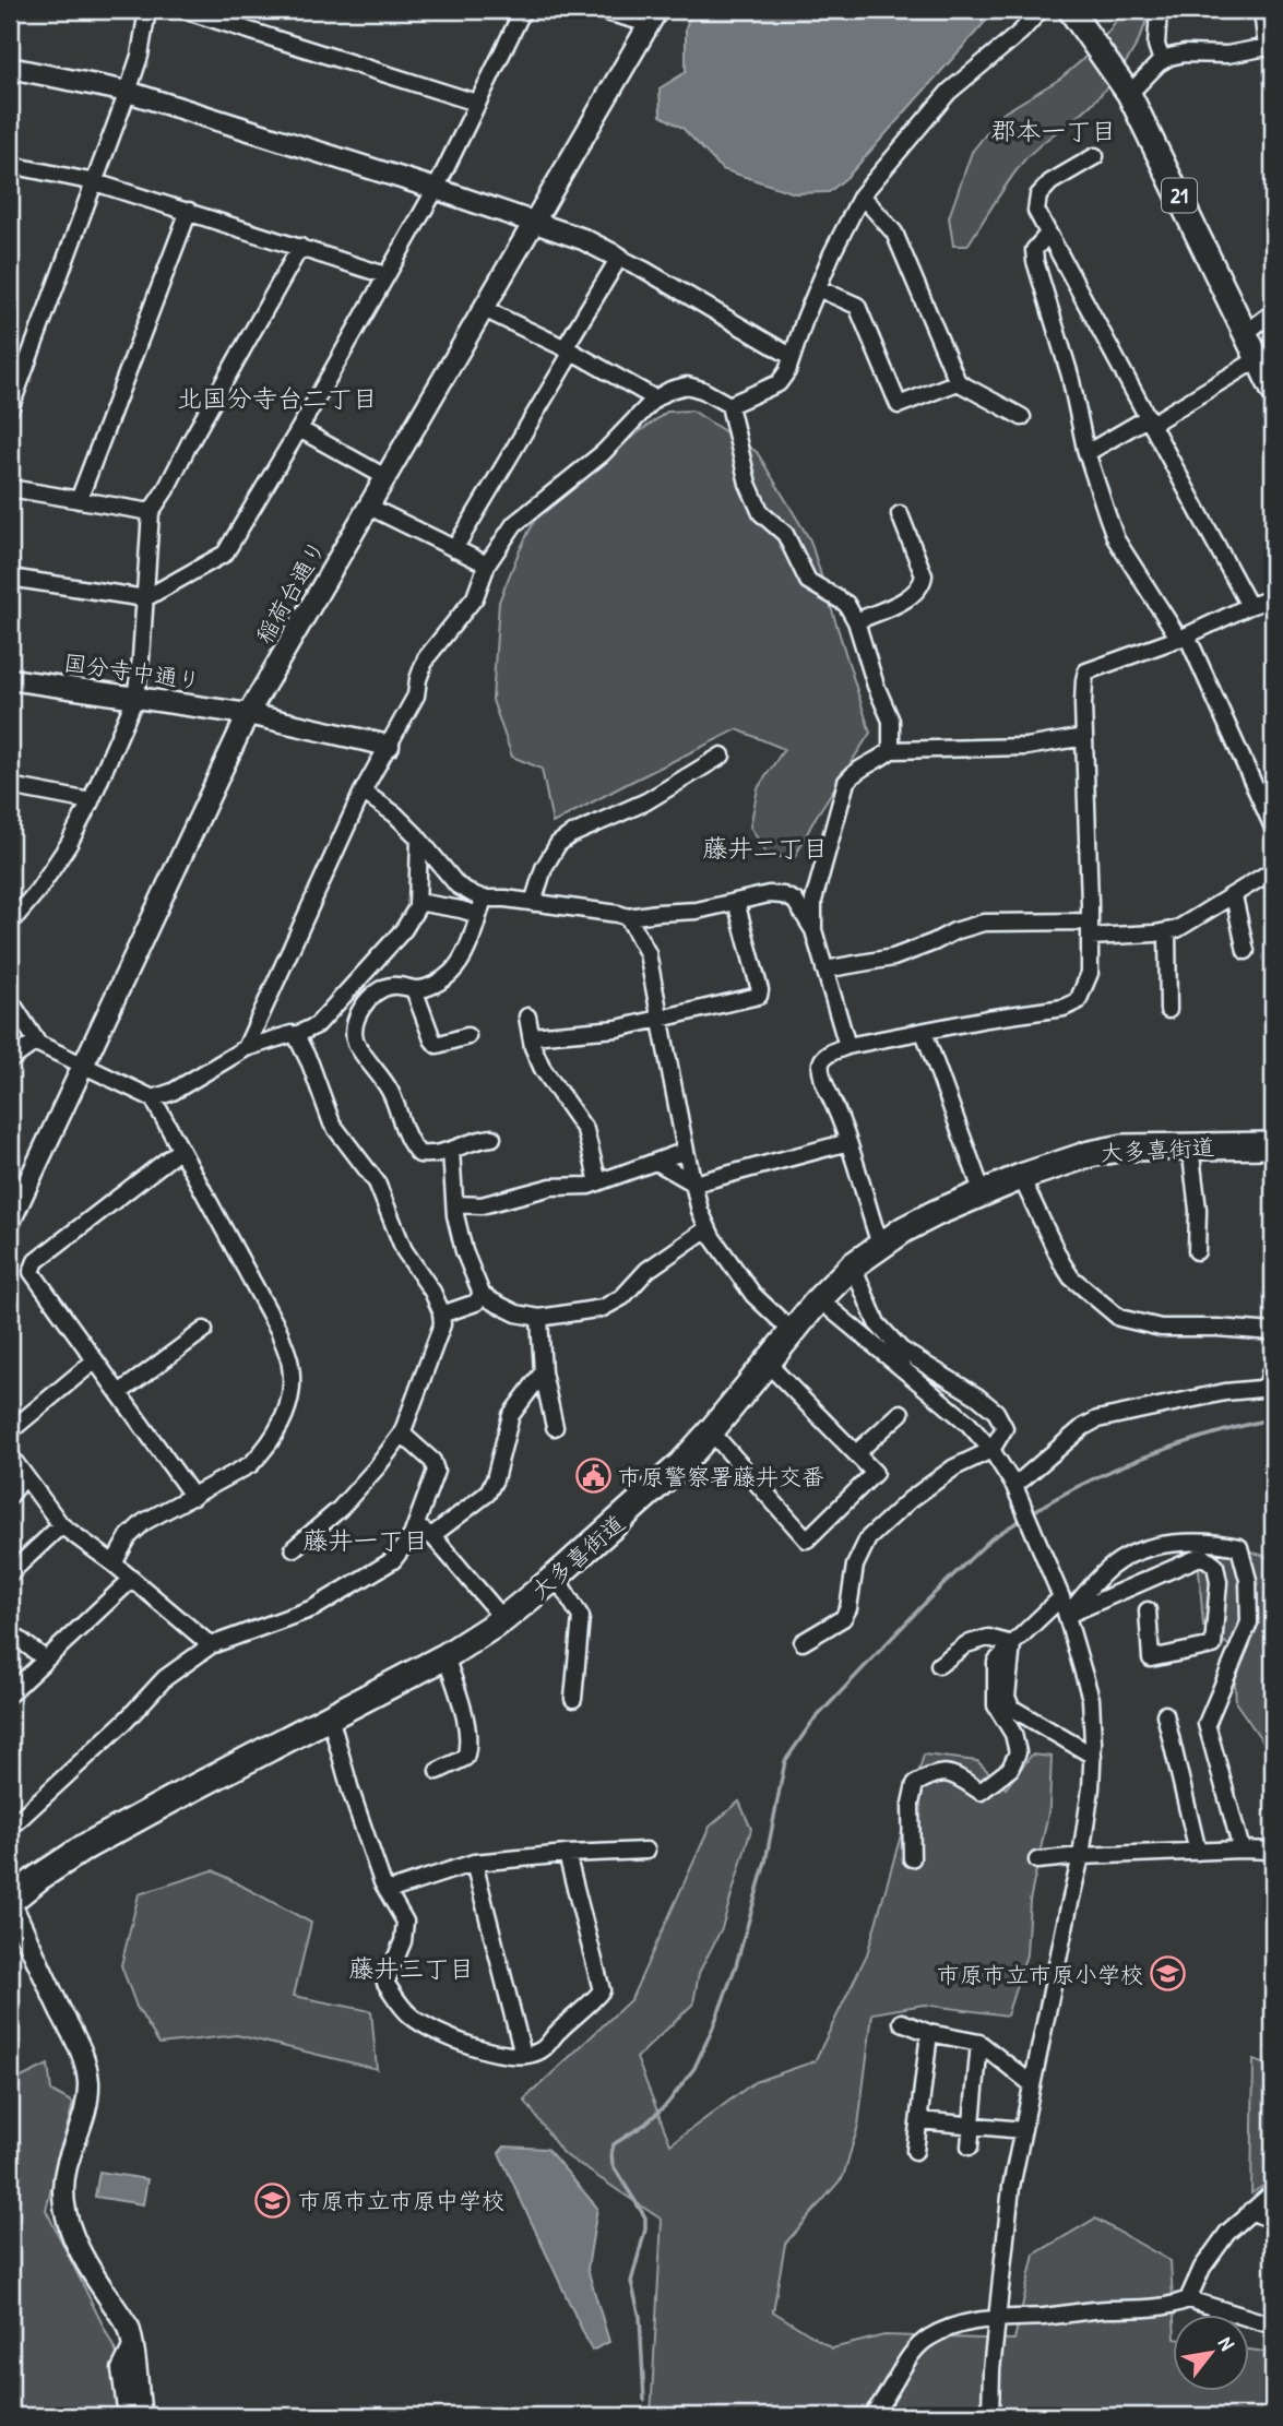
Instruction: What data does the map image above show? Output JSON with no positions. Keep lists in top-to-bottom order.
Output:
{
  "streets": {
    "highway": ["大多喜街道"],
    "main road": ["21"],
    "street": ["稲荷台通り", "国分寺中通り"]
  },
  "crossings": [
    ["稲荷台通り", "国分寺中通り"]
  ],
  "districts": [
    "郡本一丁目",
    "北国分寺台二丁目",
    "藤井二丁目",
    "藤井一丁目",
    "藤井三丁目"
  ],
  "places": {
    "public building": ["市原警察署藤井交番"],
    "school or university": ["市原市立市原小学校", "市原市立市原中学校"]
  },
  "north": "top right"
}
